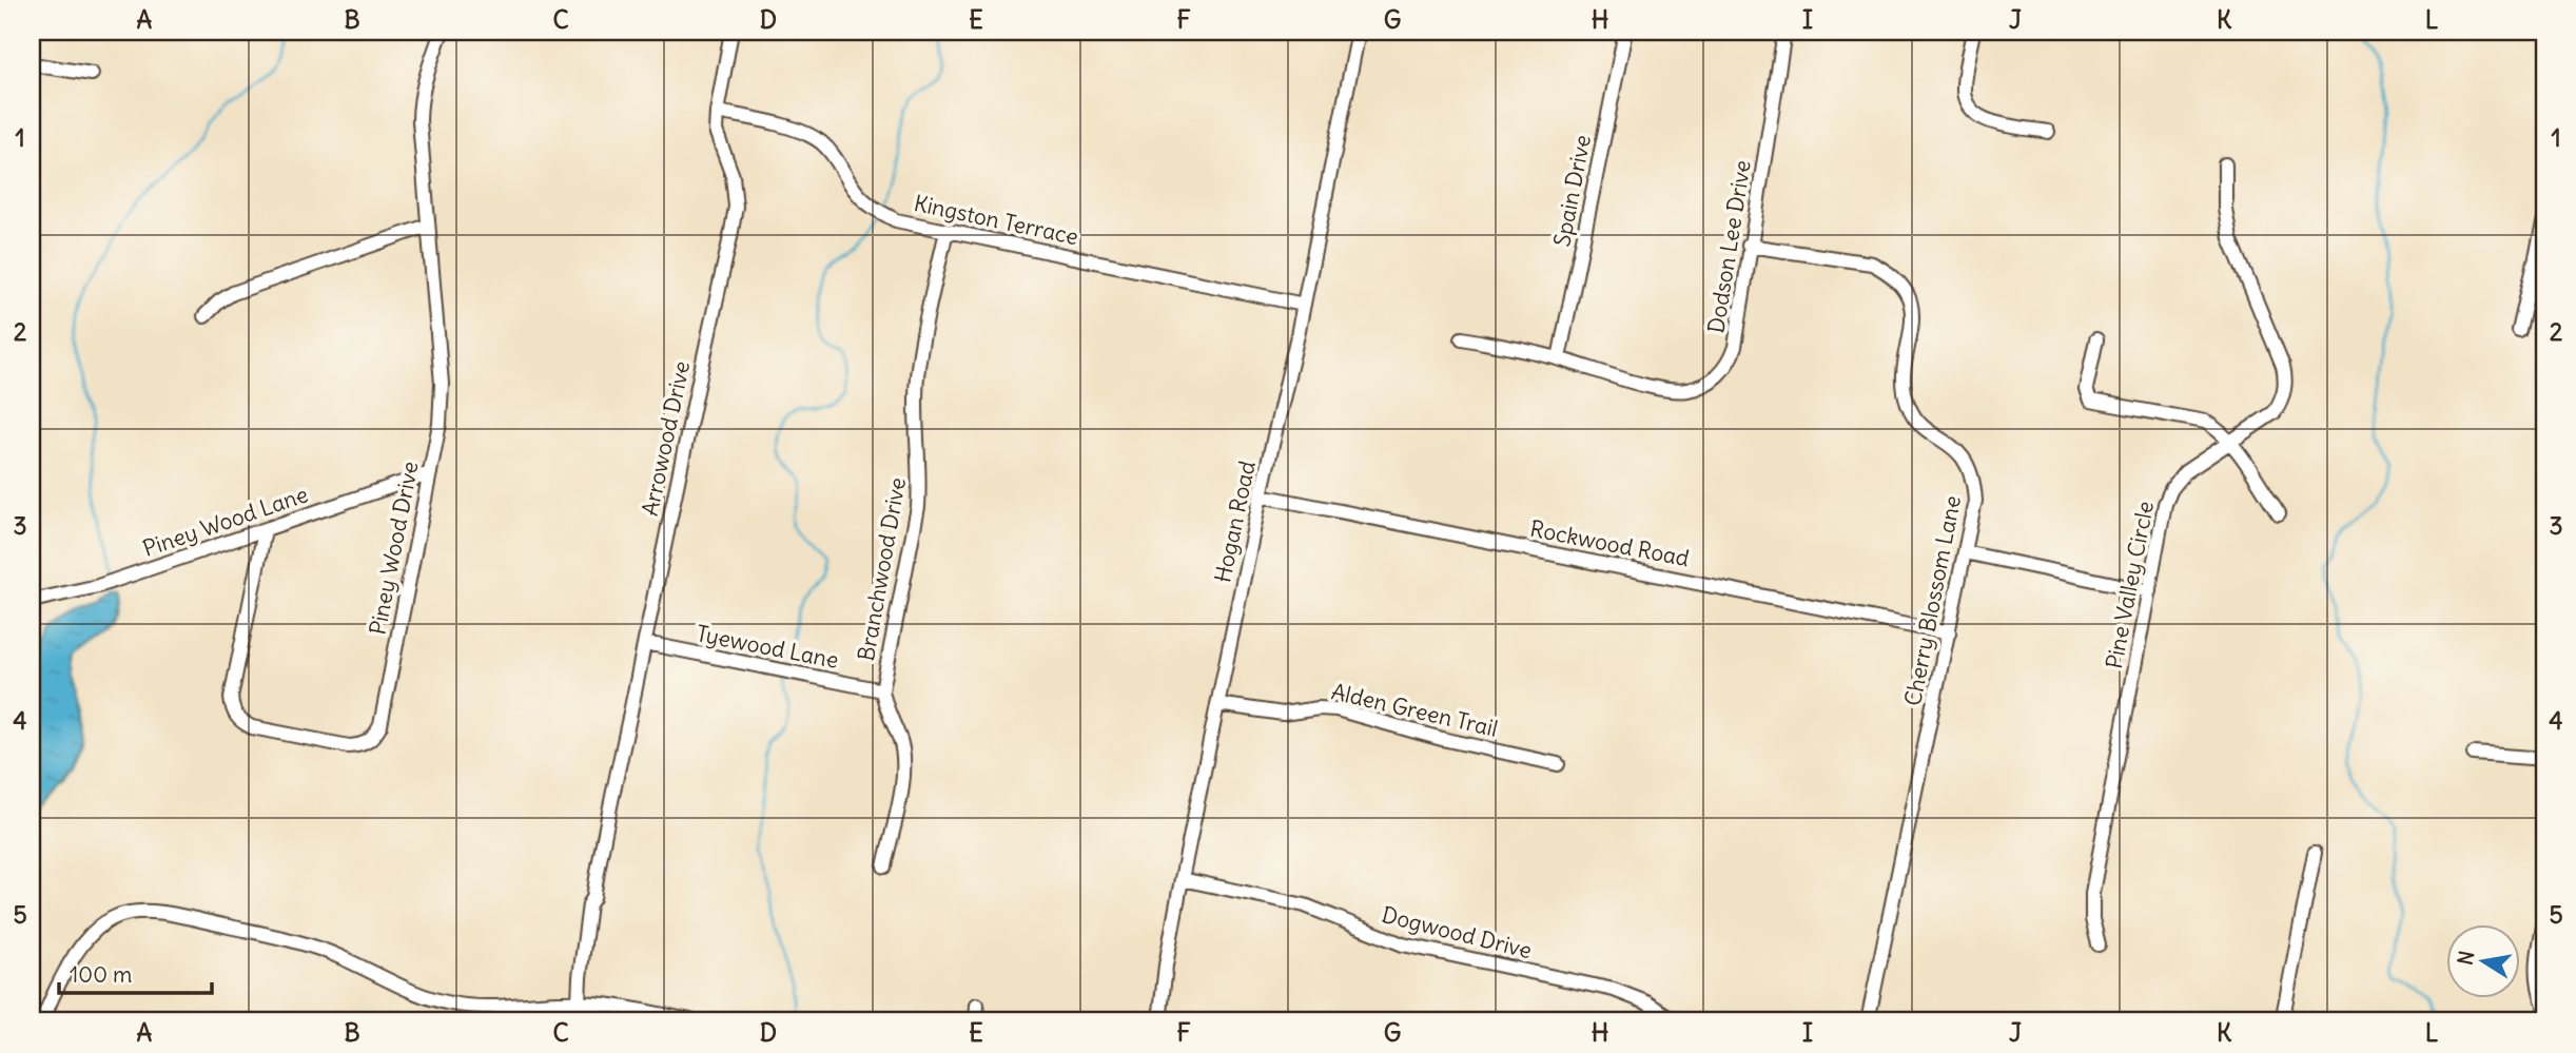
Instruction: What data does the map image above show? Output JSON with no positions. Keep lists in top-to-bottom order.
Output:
{
  "streets": {
    "street": [
      "Spain Drive",
      "Kingston Terrace",
      "Dodson Lee Drive",
      "Arrowood Drive",
      "Piney Wood Lane",
      "Hogan Road",
      "Rockwood Road",
      "Piney Wood Drive",
      "Branchwood Drive",
      "Pine Valley Circle",
      "Cherry Blossom Lane",
      "Tyewood Lane",
      "Alden Green Trail",
      "Dogwood Drive"
    ]
  },
  "crossings": [
    ["Spain Drive", "Dodson Lee Drive"],
    ["Kingston Terrace", "Arrowood Drive"],
    ["Kingston Terrace", "Hogan Road"],
    ["Kingston Terrace", "Branchwood Drive"],
    ["Dodson Lee Drive", "Cherry Blossom Lane"],
    ["Arrowood Drive", "Tyewood Lane"],
    ["Piney Wood Lane", "Piney Wood Drive"],
    ["Hogan Road", "Rockwood Road"],
    ["Hogan Road", "Alden Green Trail"],
    ["Hogan Road", "Dogwood Drive"],
    ["Rockwood Road", "Cherry Blossom Lane"],
    ["Branchwood Drive", "Tyewood Lane"]
  ],
  "scale_bar": "100 m",
  "north": "left",
  "grid": {
    "columns": [
      "A",
      "B",
      "C",
      "D",
      "E",
      "F",
      "G",
      "H",
      "I",
      "J",
      "K",
      "L"
    ],
    "rows": [
      "1",
      "2",
      "3",
      "4",
      "5"
    ]
  }
}
